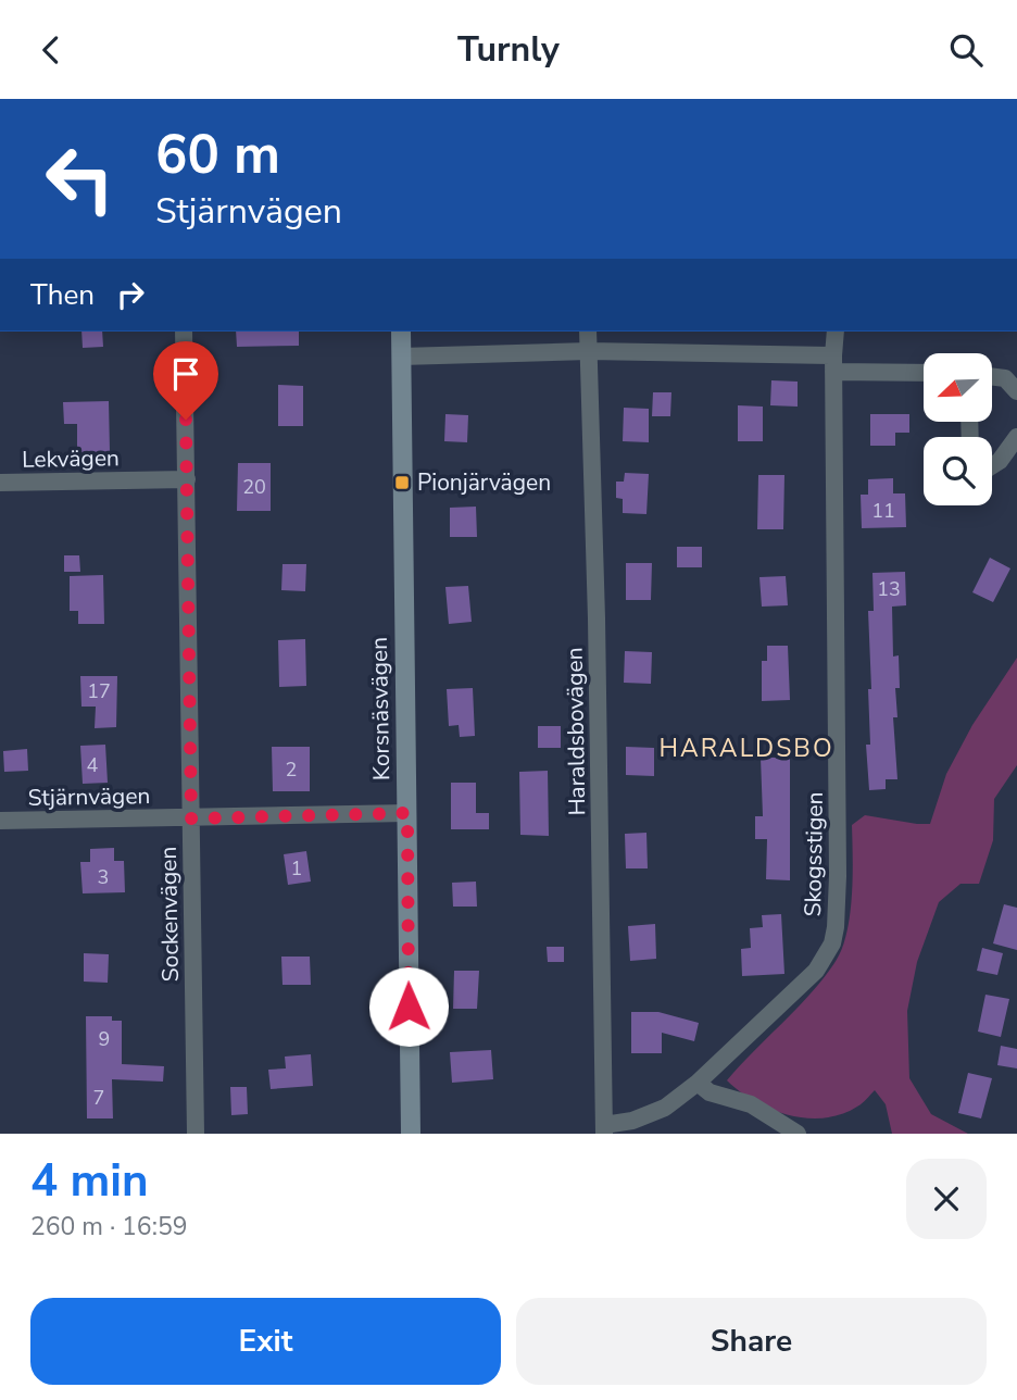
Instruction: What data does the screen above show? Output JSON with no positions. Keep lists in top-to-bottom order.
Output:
{
  "streets": {
    "street": [
      "Lekvägen",
      "Korsnäsvägen",
      "Haraldsbovägen",
      "Stjärnvägen",
      "Skogsstigen",
      "Sockenvägen"
    ]
  },
  "crossings": [
    ["Lekvägen", "Sockenvägen"],
    ["Korsnäsvägen", "Stjärnvägen"],
    ["Haraldsbovägen", "Skogsstigen"],
    ["Stjärnvägen", "Sockenvägen"]
  ],
  "districts": ["HARALDSBO"],
  "places": {
    "transit": ["Pionjärvägen"]
  },
  "house_numbers": [
    "20",
    "11",
    "13",
    "17",
    "4",
    "2",
    "1",
    "3",
    "9",
    "7"
  ],
  "north": "bottom left",
  "page": {
    "header": "Turnly",
    "turn": ["60 m", "Stjärnvägen"],
    "then": "Then",
    "heading": ["4 min", "260 m · 16:59"],
    "buttons": ["Exit", "Share"]
  }
}
